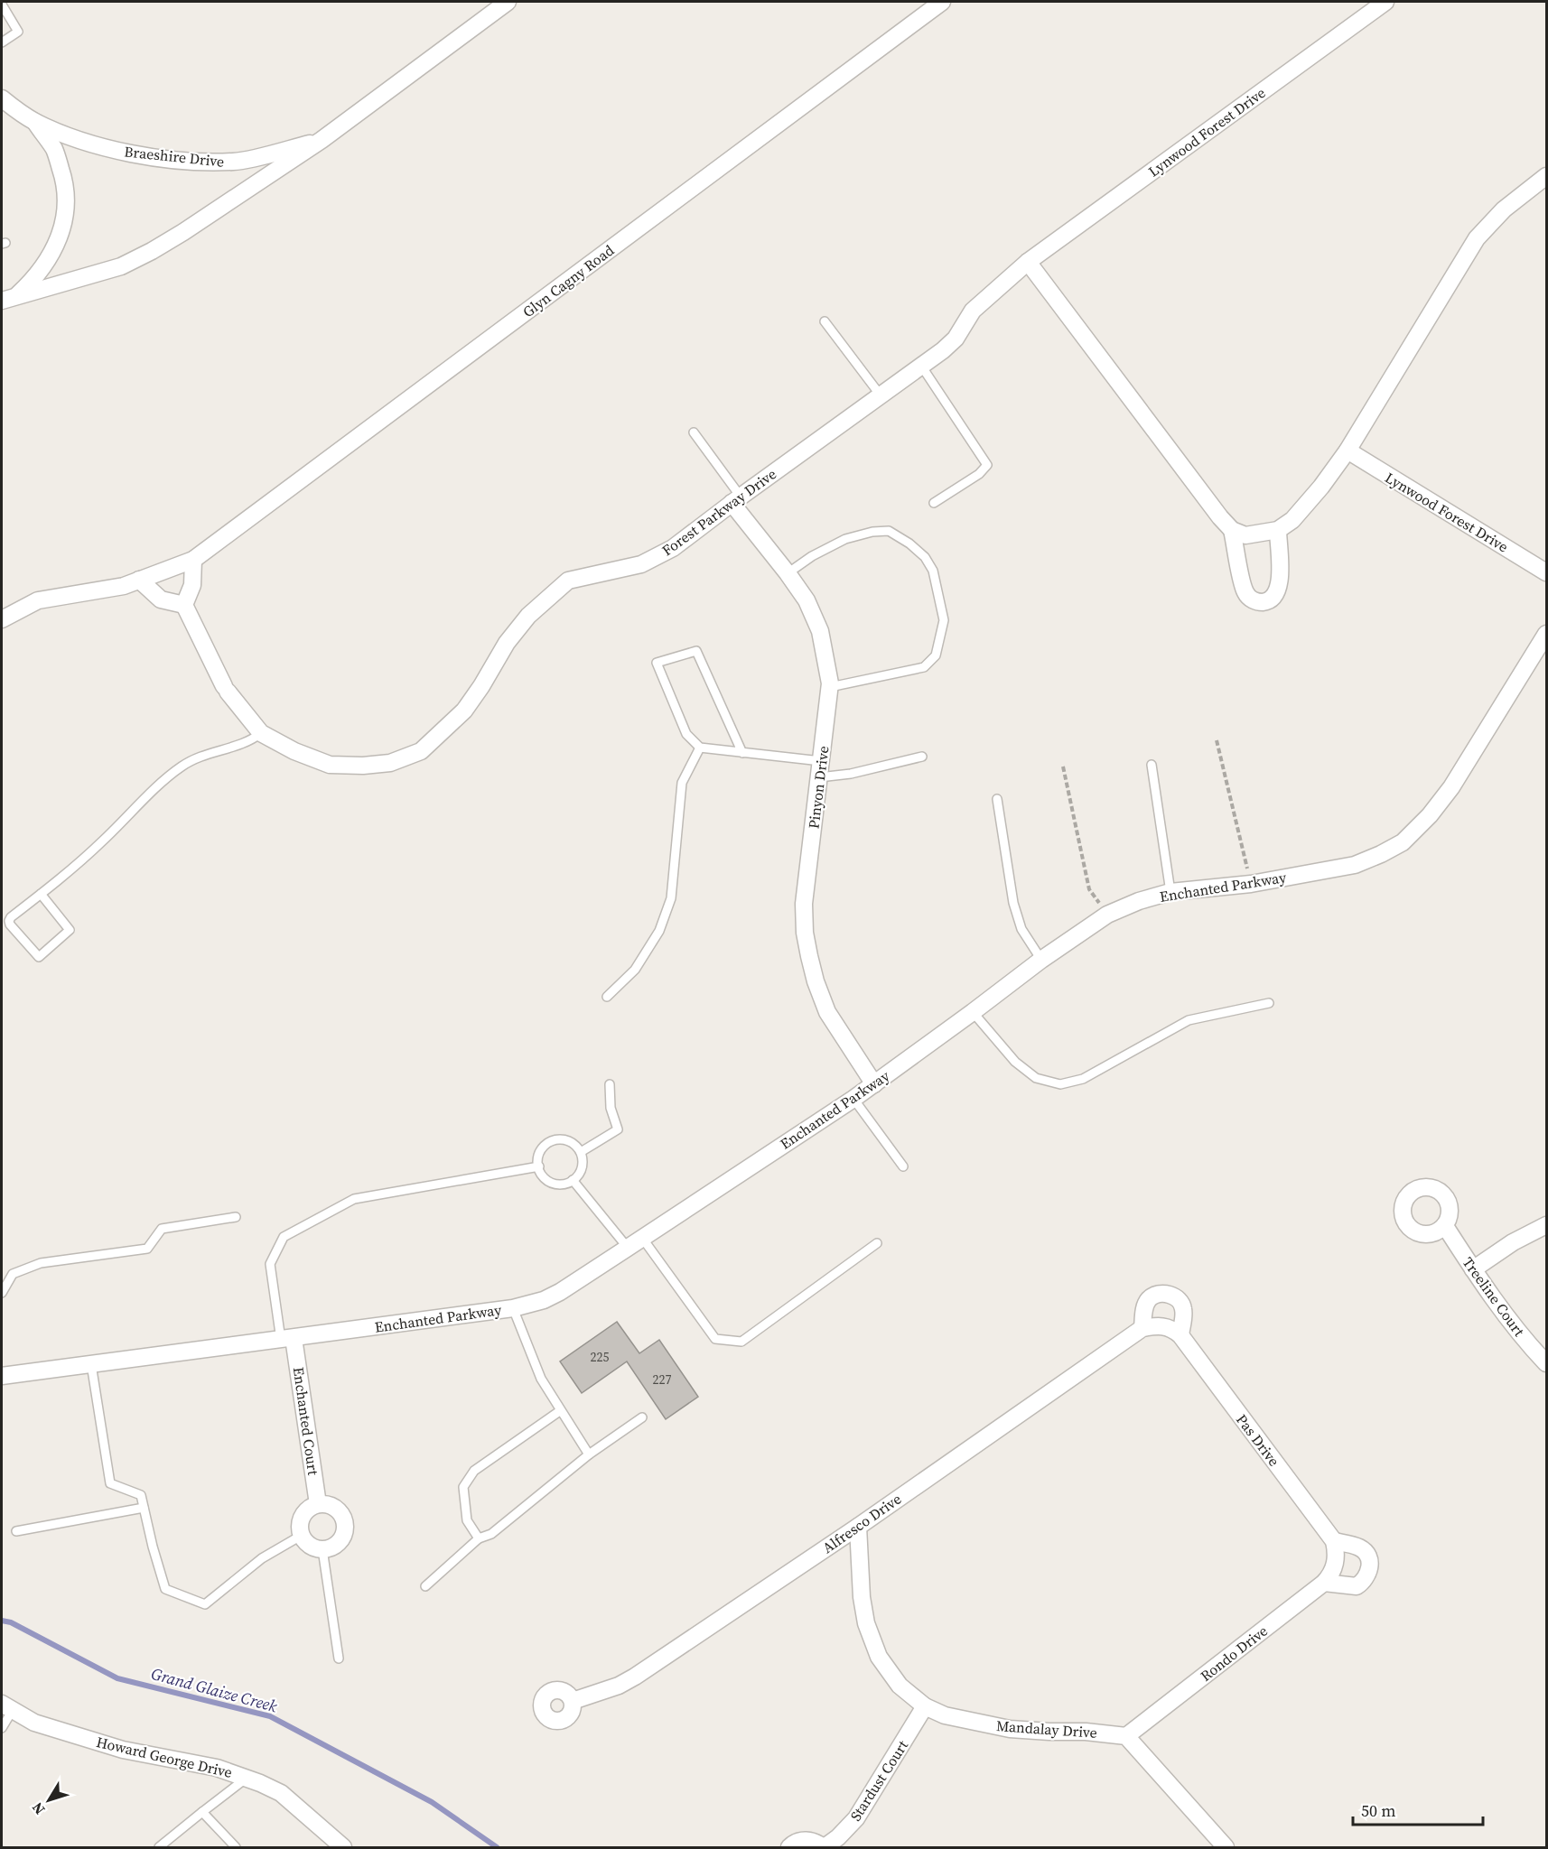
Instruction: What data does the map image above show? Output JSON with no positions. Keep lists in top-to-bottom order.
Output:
{
  "streets": {
    "street": [
      "Lynwood Forest Drive",
      "Braeshire Drive",
      "Glyn Cagny Road",
      "Forest Parkway Drive",
      "Pinyon Drive",
      "Enchanted Parkway",
      "Treeline Court",
      "Enchanted Court",
      "Pas Drive",
      "Alfresco Drive",
      "Rondo Drive",
      "Mandalay Drive",
      "Howard George Drive",
      "Stardust Court"
    ]
  },
  "crossings": [
    ["Lynwood Forest Drive", "Forest Parkway Drive"],
    ["Forest Parkway Drive", "Pinyon Drive"],
    ["Pinyon Drive", "Enchanted Parkway"],
    ["Enchanted Parkway", "Enchanted Court"],
    ["Pas Drive", "Alfresco Drive"],
    ["Pas Drive", "Rondo Drive"],
    ["Alfresco Drive", "Mandalay Drive"],
    ["Rondo Drive", "Mandalay Drive"],
    ["Mandalay Drive", "Stardust Court"]
  ],
  "water": ["Grand Glaize Creek"],
  "house_numbers": ["225", "227"],
  "scale_bar": "50 m",
  "north": "bottom left"
}
